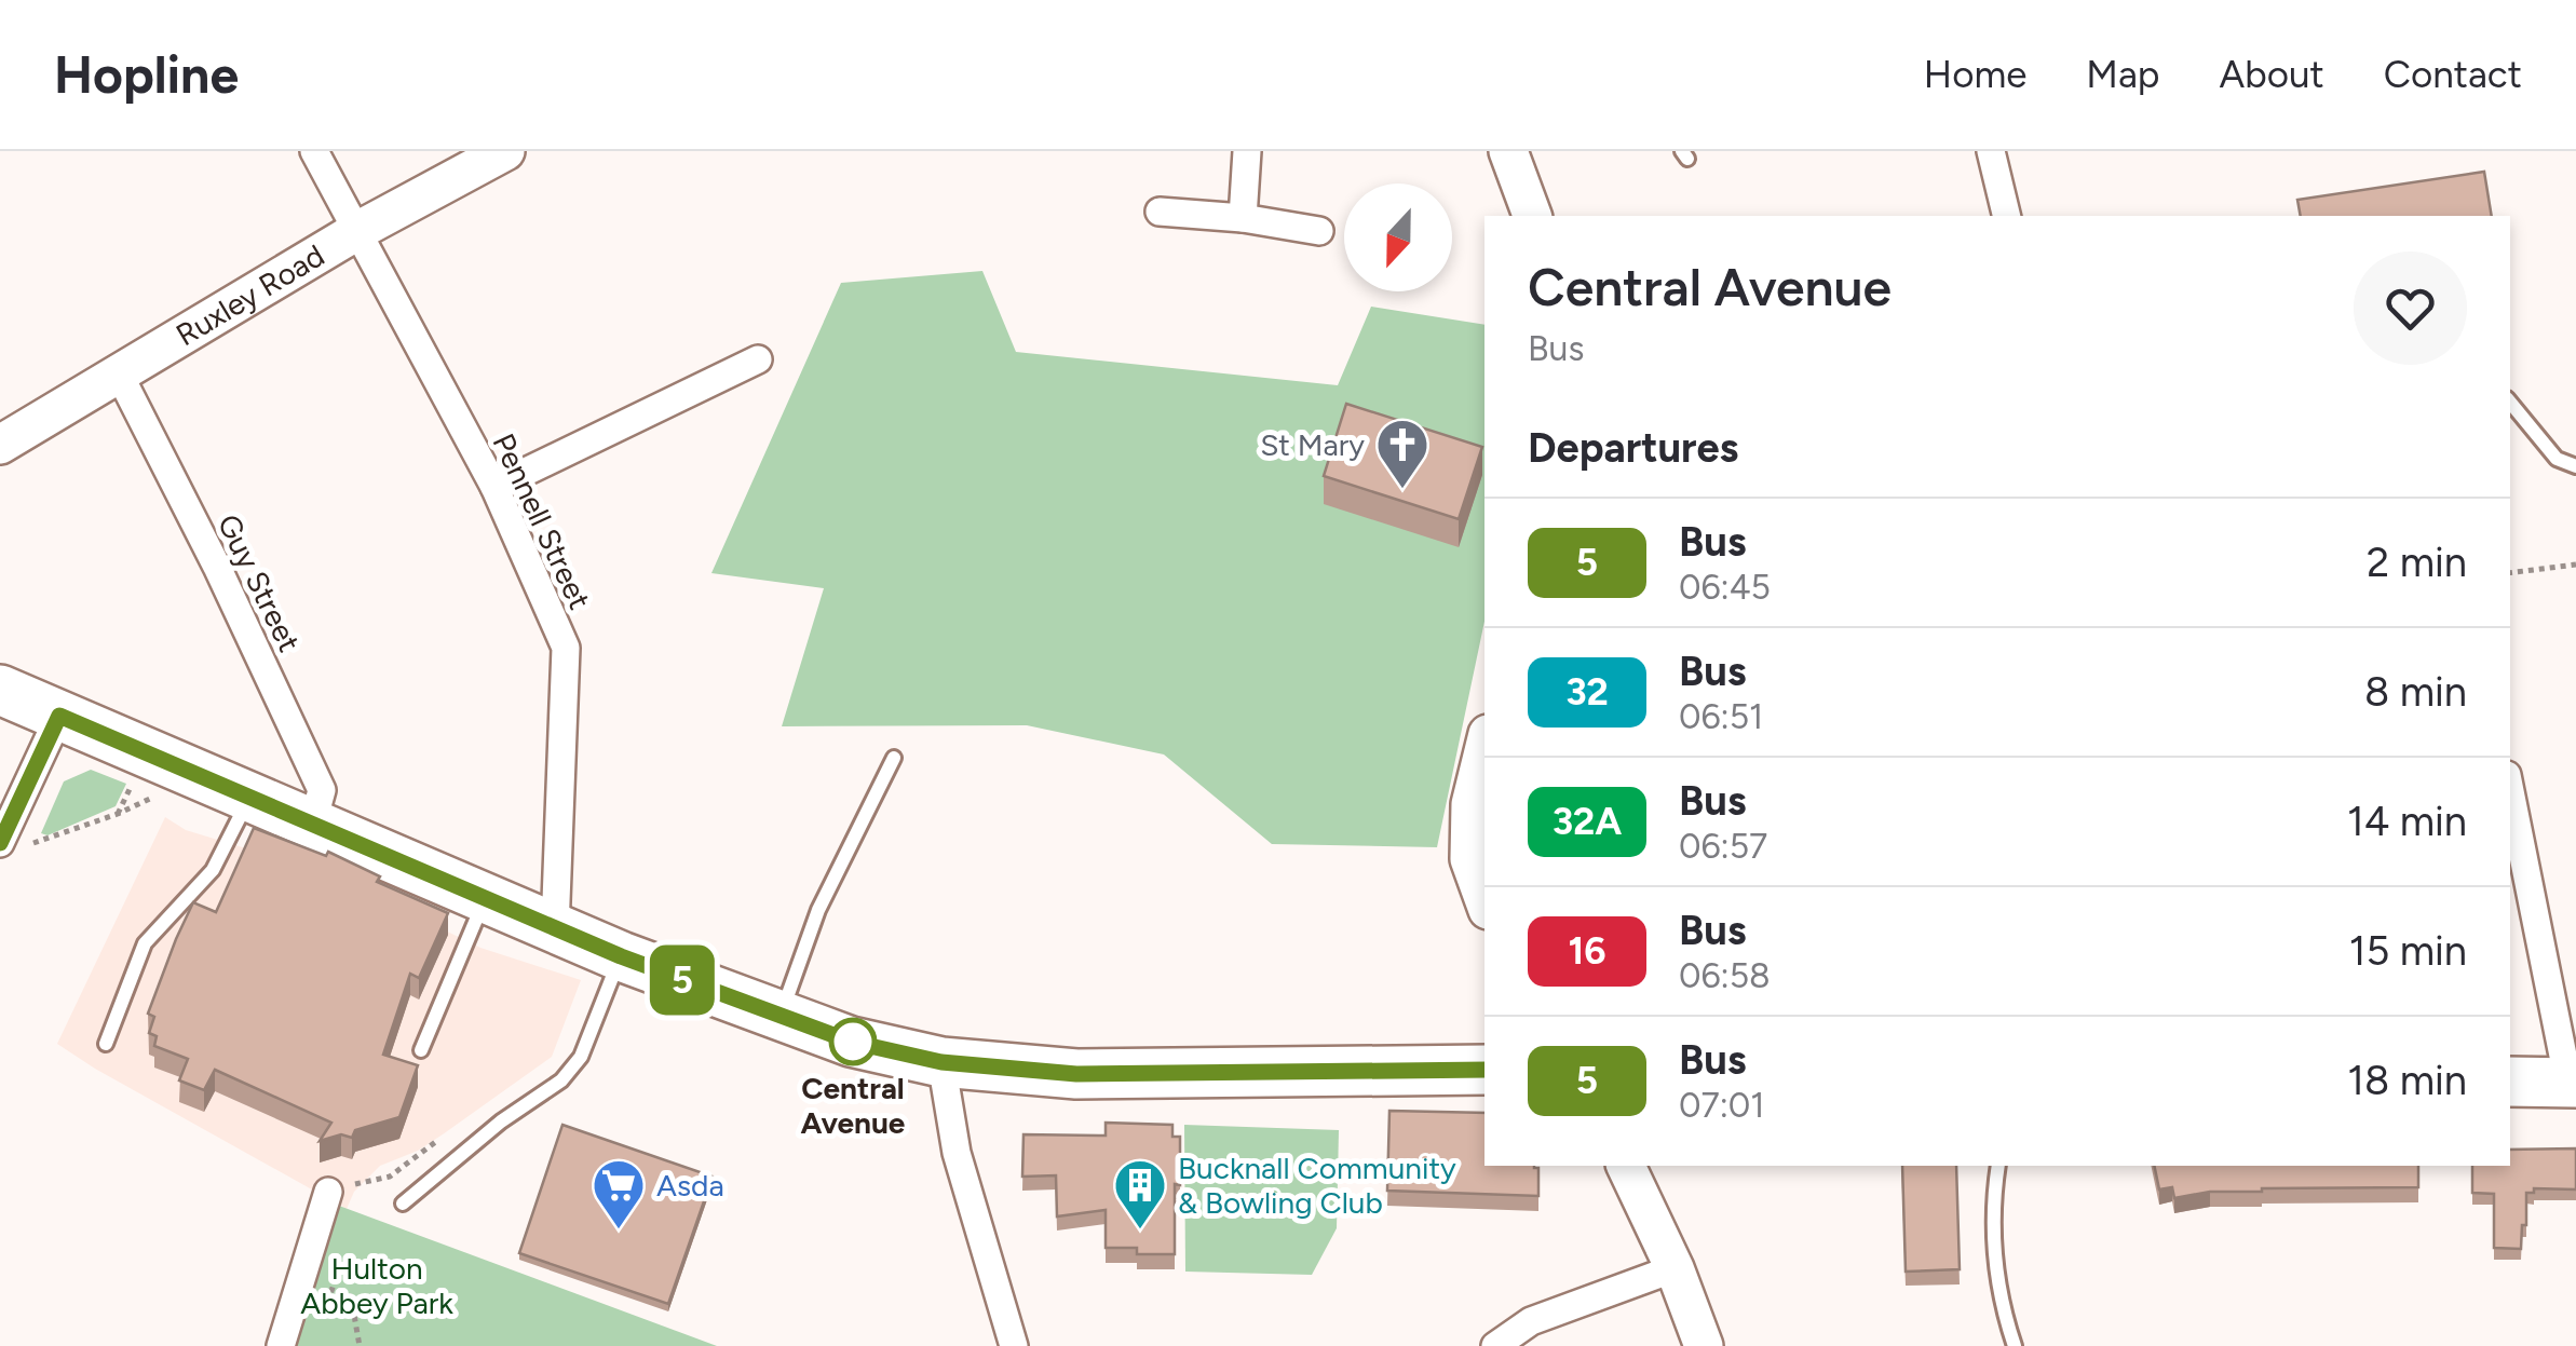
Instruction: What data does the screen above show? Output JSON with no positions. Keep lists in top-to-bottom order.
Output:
{
  "streets": {
    "street": ["Ruxley Road", "Pennell Street", "Guy Street"]
  },
  "crossings": [
    ["Ruxley Road", "Pennell Street"],
    ["Ruxley Road", "Guy Street"]
  ],
  "parks": ["Hulton Abbey Park"],
  "places": {
    "church": ["St Mary"],
    "other": ["Central Avenue"],
    "supermarket": ["Asda"],
    "building": ["Bucknall Community & Bowling Club"]
  },
  "lines": ["bus line 5"],
  "north": "bottom",
  "page": {
    "header": "Hopline",
    "nav": [
      "Home",
      "Map",
      "About",
      "Contact"
    ],
    "on_map": "5",
    "heading": [
      ["Central Avenue", "Bus"],
      "Departures"
    ],
    "list": [
      {
        "mark": "5",
        "name": "Bus",
        "note": "06:45",
        "value": "2 min"
      },
      {
        "mark": "32",
        "name": "Bus",
        "note": "06:51",
        "value": "8 min"
      },
      {
        "mark": "32A",
        "name": "Bus",
        "note": "06:57",
        "value": "14 min"
      },
      {
        "mark": "16",
        "name": "Bus",
        "note": "06:58",
        "value": "15 min"
      },
      {
        "mark": "5",
        "name": "Bus",
        "note": "07:01",
        "value": "18 min"
      }
    ]
  }
}
